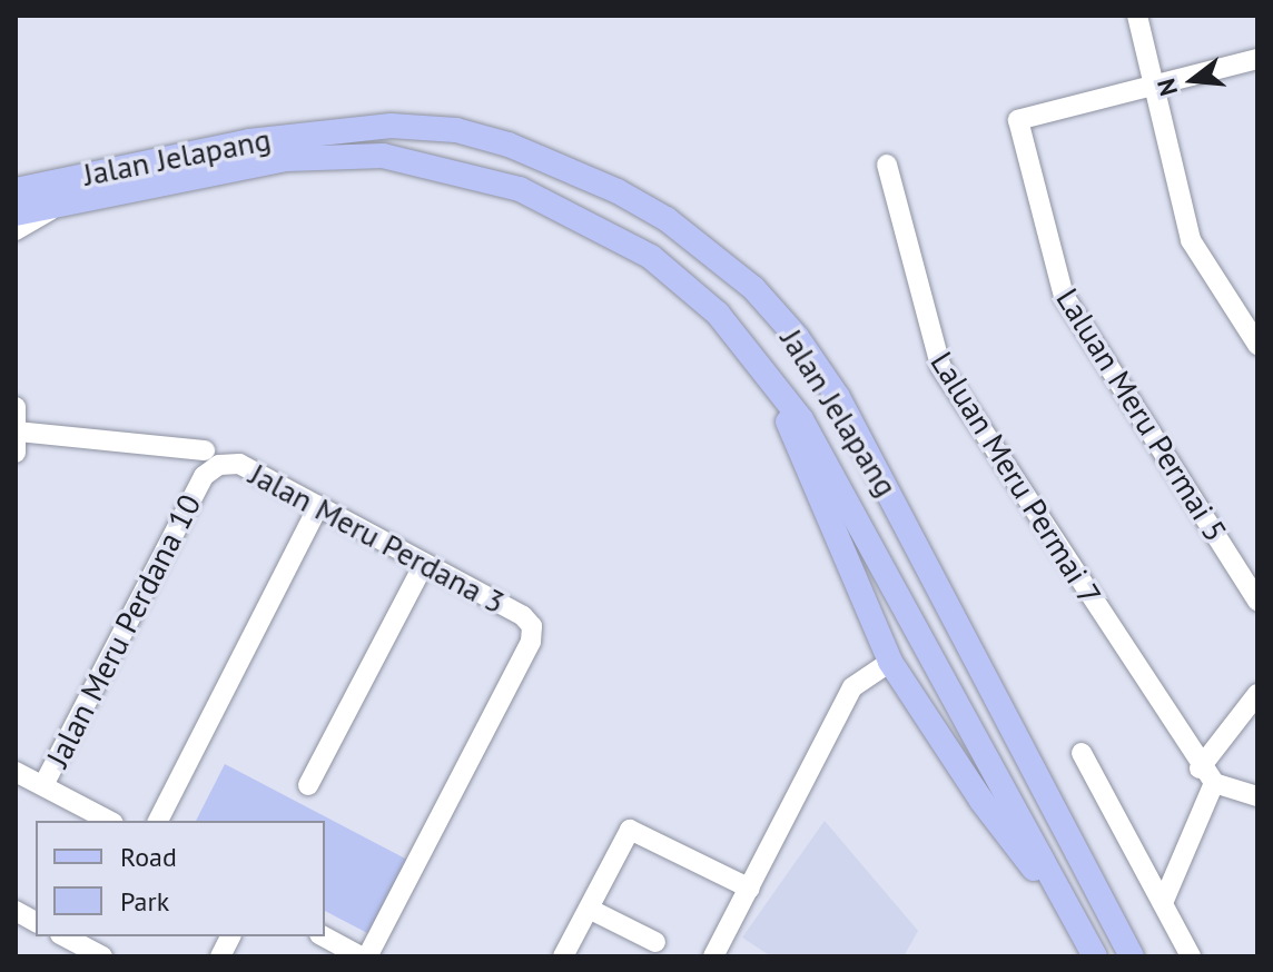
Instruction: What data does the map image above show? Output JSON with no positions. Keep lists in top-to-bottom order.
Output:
{
  "streets": {
    "main road": ["Jalan Jelapang"],
    "street": [
      "Laluan Meru Permai 5",
      "Laluan Meru Permai 7",
      "Jalan Meru Perdana 3",
      "Jalan Meru Perdana 10"
    ]
  },
  "crossings": [
    ["Jalan Meru Perdana 3", "Jalan Meru Perdana 10"]
  ],
  "legend": ["Road", "Park"],
  "north": "left"
}
